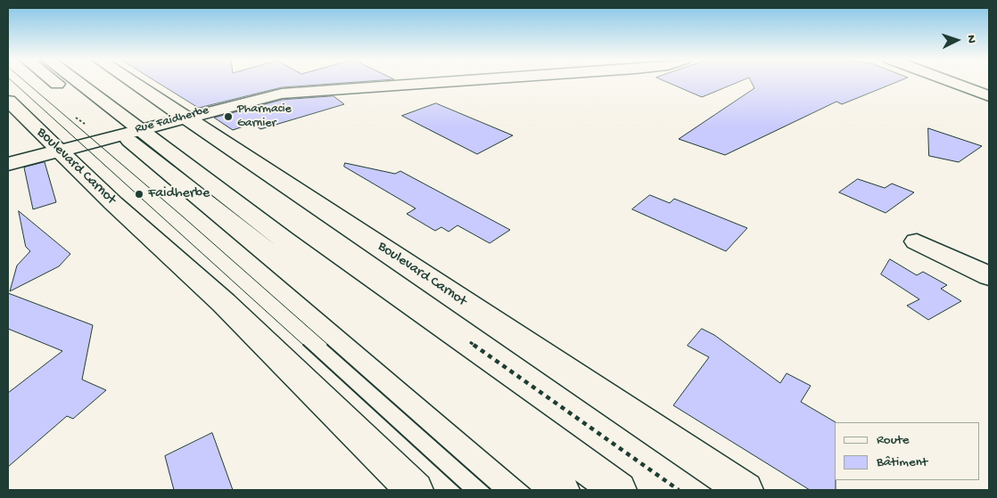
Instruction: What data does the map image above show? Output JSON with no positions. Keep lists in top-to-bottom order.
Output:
{
  "streets": {
    "street": ["Rue Faidherbe", "Boulevard Carnot"]
  },
  "crossings": [
    ["Rue Faidherbe", "Boulevard Carnot"]
  ],
  "places": ["Pharmacie Garnier", "Faidherbe"],
  "legend": ["Route", "Bâtiment"],
  "north": "right"
}
